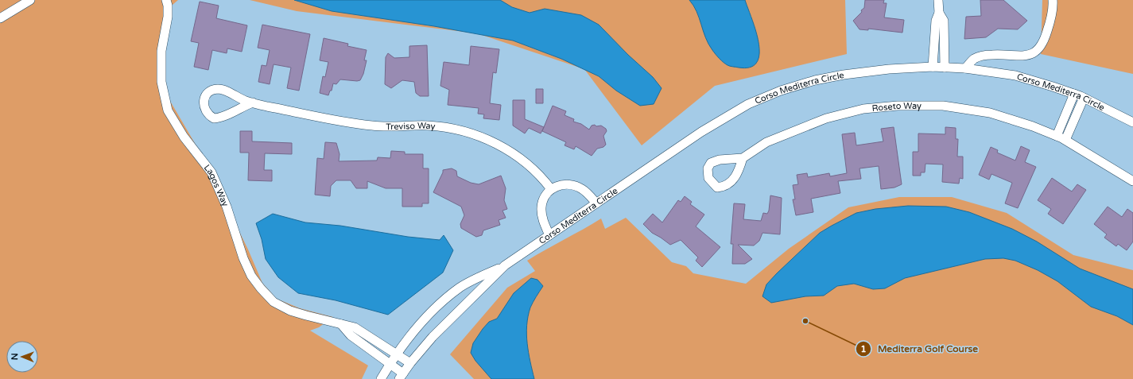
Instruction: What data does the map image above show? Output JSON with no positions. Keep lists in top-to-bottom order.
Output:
{
  "streets": {
    "street": [
      "Corso Mediterra Circle",
      "Roseto Way",
      "Treviso Way",
      "Lagos Way"
    ]
  },
  "crossings": [
    ["Corso Mediterra Circle", "Lagos Way"]
  ],
  "places": ["Mediterra Golf Course"],
  "north": "left"
}
